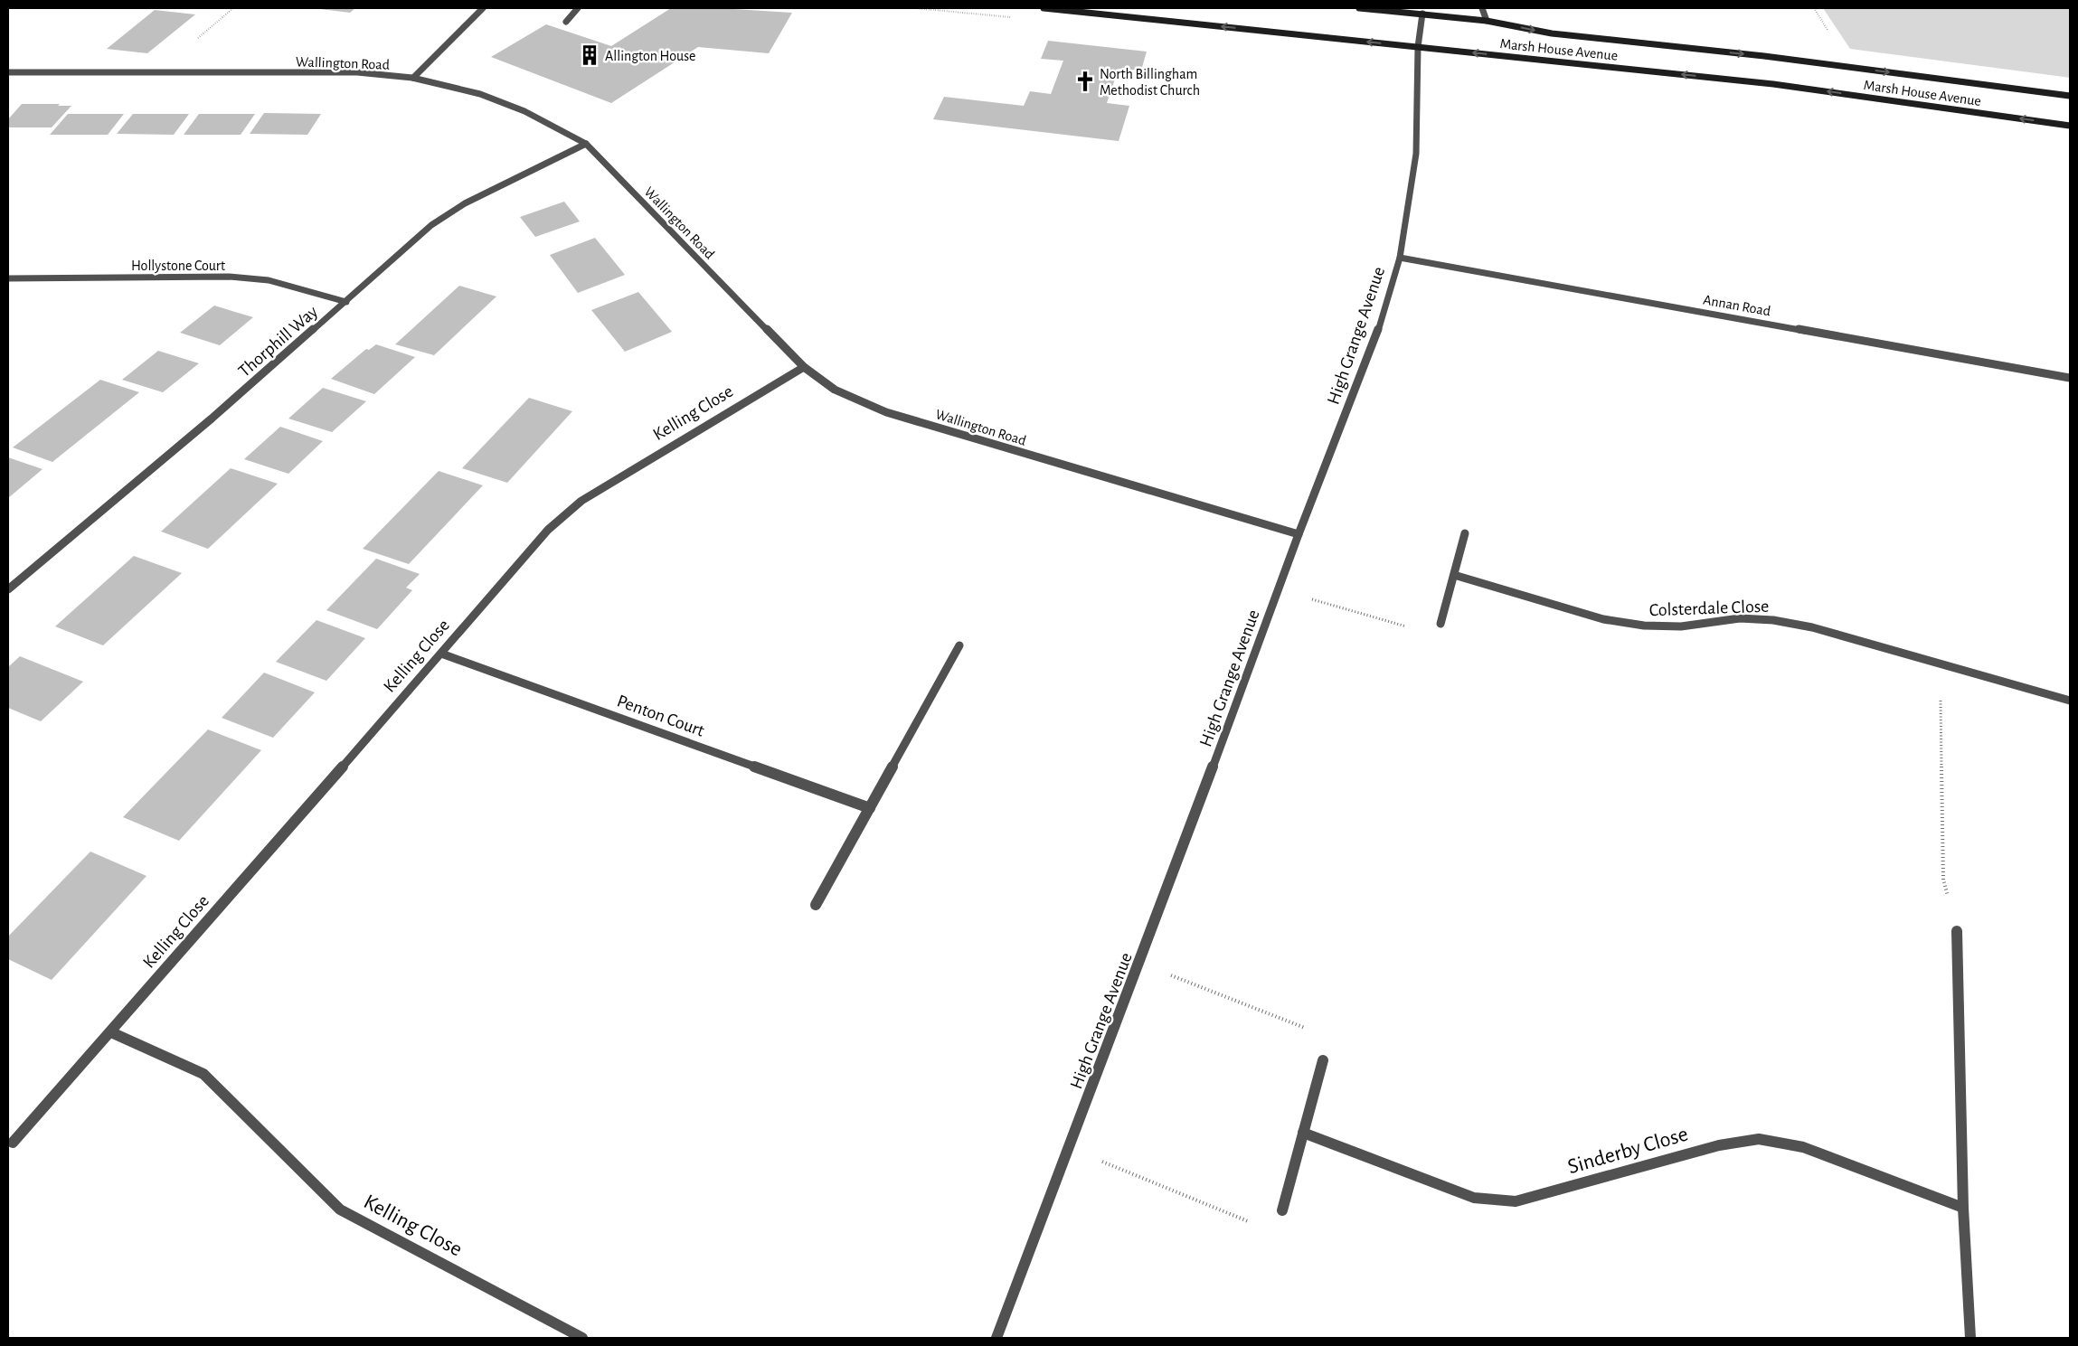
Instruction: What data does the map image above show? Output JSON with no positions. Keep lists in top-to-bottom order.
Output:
{
  "streets": {
    "street": [
      "Marsh House Avenue",
      "Wallington Road",
      "Hollystone Court",
      "Annan Road",
      "High Grange Avenue",
      "Thorphill Way",
      "Kelling Close",
      "Colsterdale Close",
      "Penton Court",
      "Sinderby Close"
    ]
  },
  "crossings": [
    ["Marsh House Avenue", "High Grange Avenue"],
    ["Wallington Road", "High Grange Avenue"],
    ["Wallington Road", "Thorphill Way"],
    ["Wallington Road", "Kelling Close"],
    ["Hollystone Court", "Thorphill Way"],
    ["Annan Road", "High Grange Avenue"],
    ["Kelling Close", "Penton Court"]
  ],
  "places": {
    "building": ["Allington House"],
    "church": ["North Billingham Methodist Church"]
  }
}
